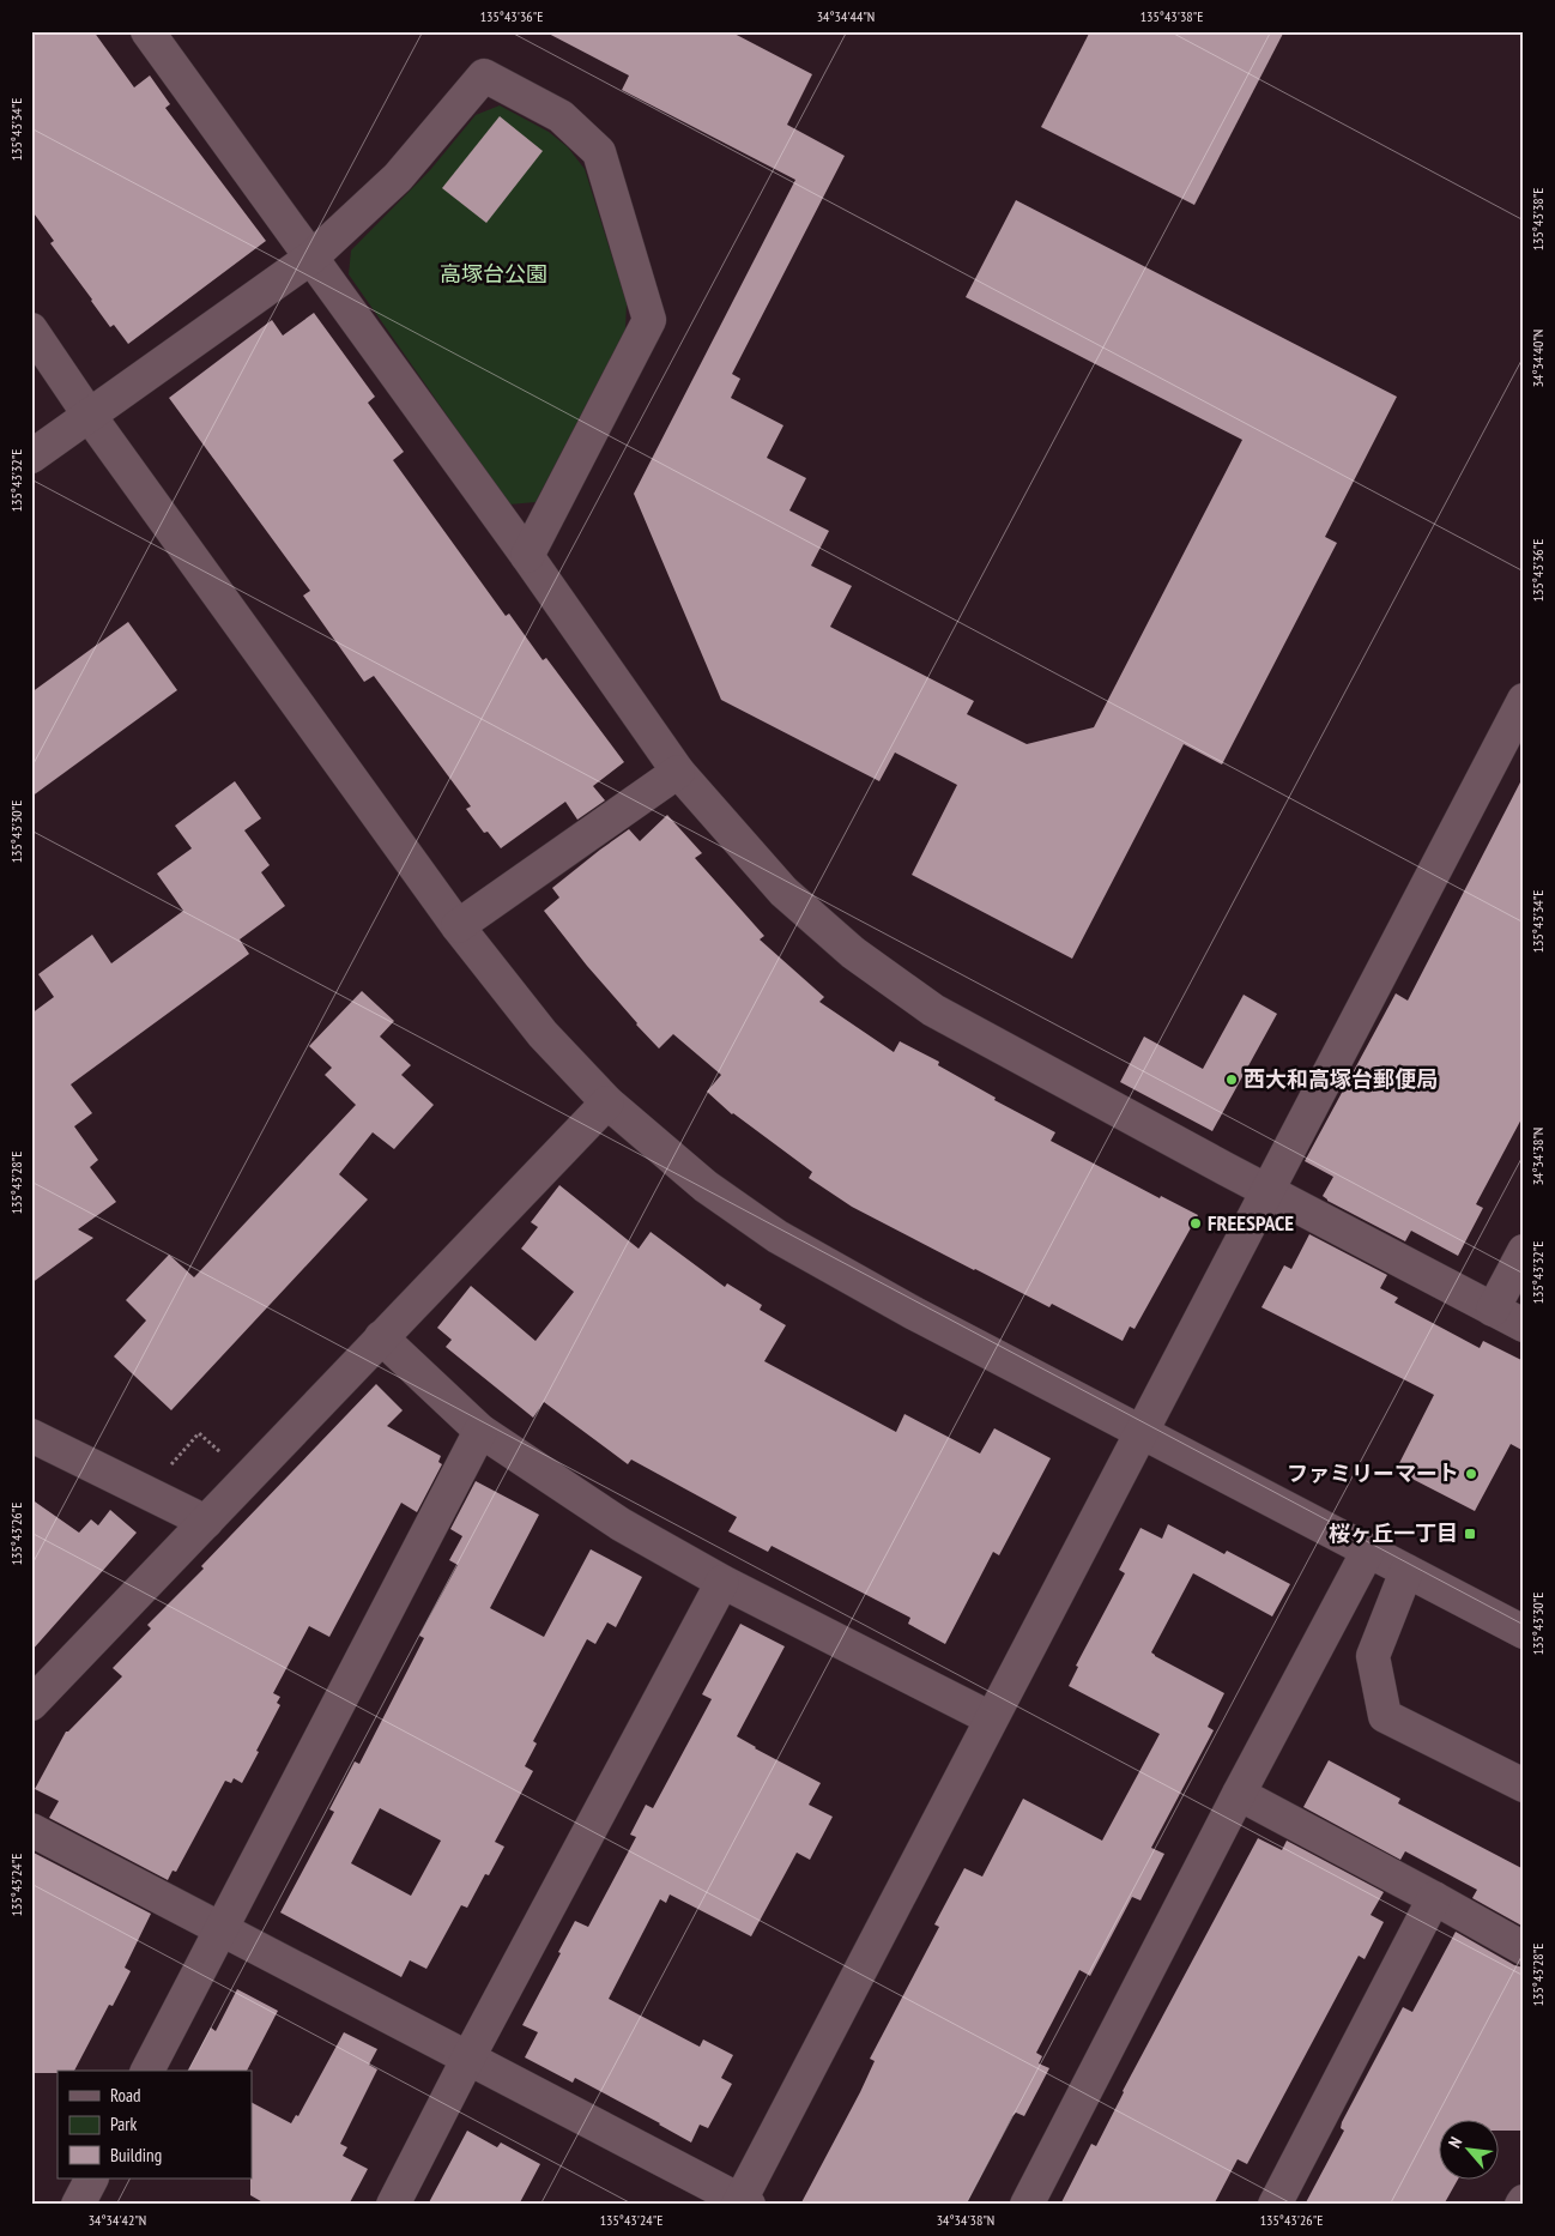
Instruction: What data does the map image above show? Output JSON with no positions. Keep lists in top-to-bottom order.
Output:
{
  "parks": ["高塚台公園"],
  "places": {
    "other": ["西大和高塚台郵便局", "FREESPACE", "ファミリーマート"],
    "transit": ["桜ヶ丘一丁目"]
  },
  "legend": ["Road", "Park", "Building"],
  "north": "top left",
  "coordinates": [
    "135°43'36\"E",
    "34°34'44\"N",
    "135°43'38\"E",
    "135°43'34\"E",
    "34°34'40\"N",
    "135°43'32\"E",
    "135°43'30\"E",
    "34°34'38\"N",
    "135°43'28\"E",
    "135°43'26\"E",
    "135°43'24\"E",
    "34°34'42\"N"
  ]
}
